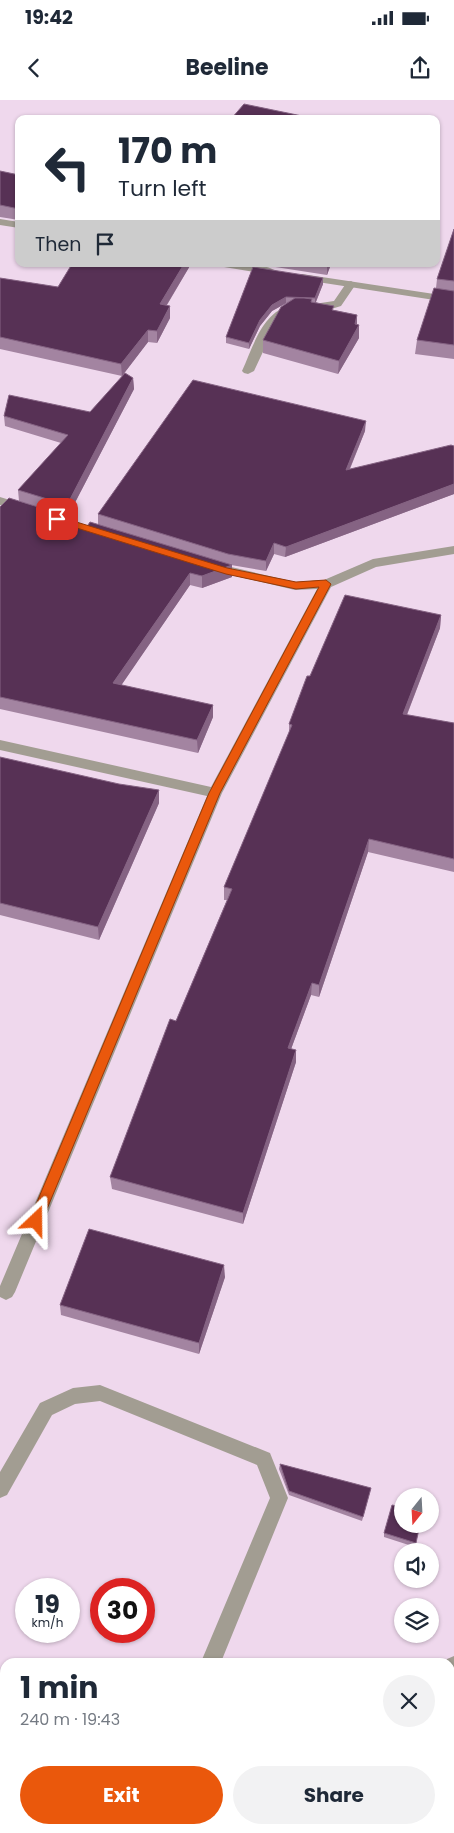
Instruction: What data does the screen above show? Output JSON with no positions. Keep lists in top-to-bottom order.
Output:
{
  "north": "bottom",
  "page": {
    "status": "19:42",
    "header": "Beeline",
    "turn": ["170 m", "Turn left"],
    "then": "Then",
    "speed": "19 km/h",
    "limit": "30",
    "heading": ["1 min", "240 m · 19:43"],
    "buttons": ["Exit", "Share"]
  }
}
